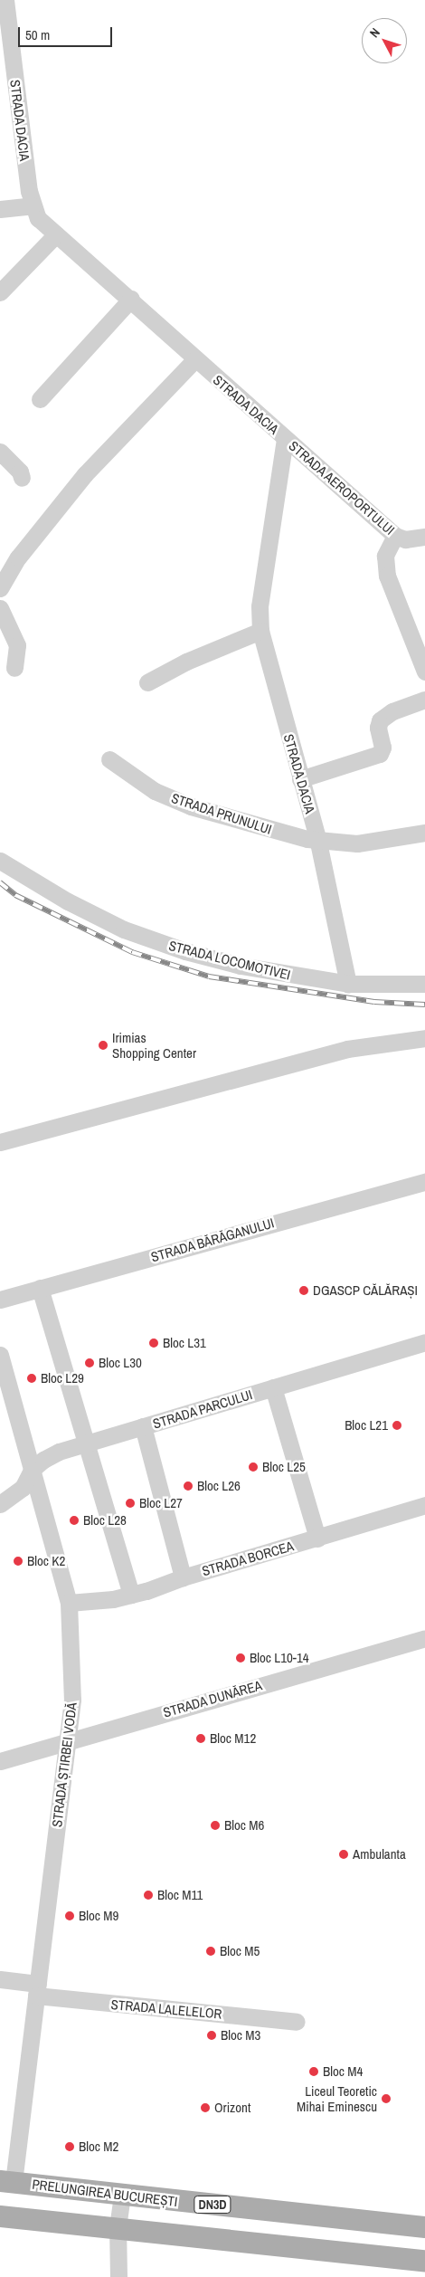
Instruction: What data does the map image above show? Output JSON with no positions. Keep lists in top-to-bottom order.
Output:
{
  "streets": {
    "main road": ["PRELUNGIREA BUCUREȘTI", "DN3D"],
    "street": [
      "STRADA DACIA",
      "STRADA AEROPORTULUI",
      "STRADA PRUNULUI",
      "STRADA LOCOMOTIVEI",
      "STRADA BĂRĂGANULUI",
      "STRADA PARCULUI",
      "STRADA BORCEA",
      "STRADA DUNĂREA",
      "STRADA ȘTIRBEI VODĂ",
      "STRADA LALELELOR"
    ]
  },
  "crossings": [
    ["STRADA DACIA", "STRADA AEROPORTULUI"],
    ["STRADA DACIA", "STRADA PRUNULUI"],
    ["STRADA DACIA", "STRADA LOCOMOTIVEI"],
    ["STRADA PARCULUI", "STRADA ȘTIRBEI VODĂ"],
    ["STRADA BORCEA", "STRADA ȘTIRBEI VODĂ"],
    ["STRADA DUNĂREA", "STRADA ȘTIRBEI VODĂ"],
    ["STRADA ȘTIRBEI VODĂ", "STRADA LALELELOR"],
    ["STRADA ȘTIRBEI VODĂ", "PRELUNGIREA BUCUREȘTI"]
  ],
  "places": [
    "Irimias Shopping Center",
    "DGASCP CĂLĂRAȘI",
    "Bloc L31",
    "Bloc L30",
    "Bloc L29",
    "Bloc L21",
    "Bloc L25",
    "Bloc L26",
    "Bloc L27",
    "Bloc L28",
    "Bloc K2",
    "Bloc L10-14",
    "Bloc M12",
    "Bloc M6",
    "Ambulanta",
    "Bloc M11",
    "Bloc M9",
    "Bloc M5",
    "Bloc M3",
    "Bloc M4",
    "Liceul Teoretic Mihai Eminescu",
    "Orizont",
    "Bloc M2"
  ],
  "scale_bar": "50 m",
  "north": "top left"
}
